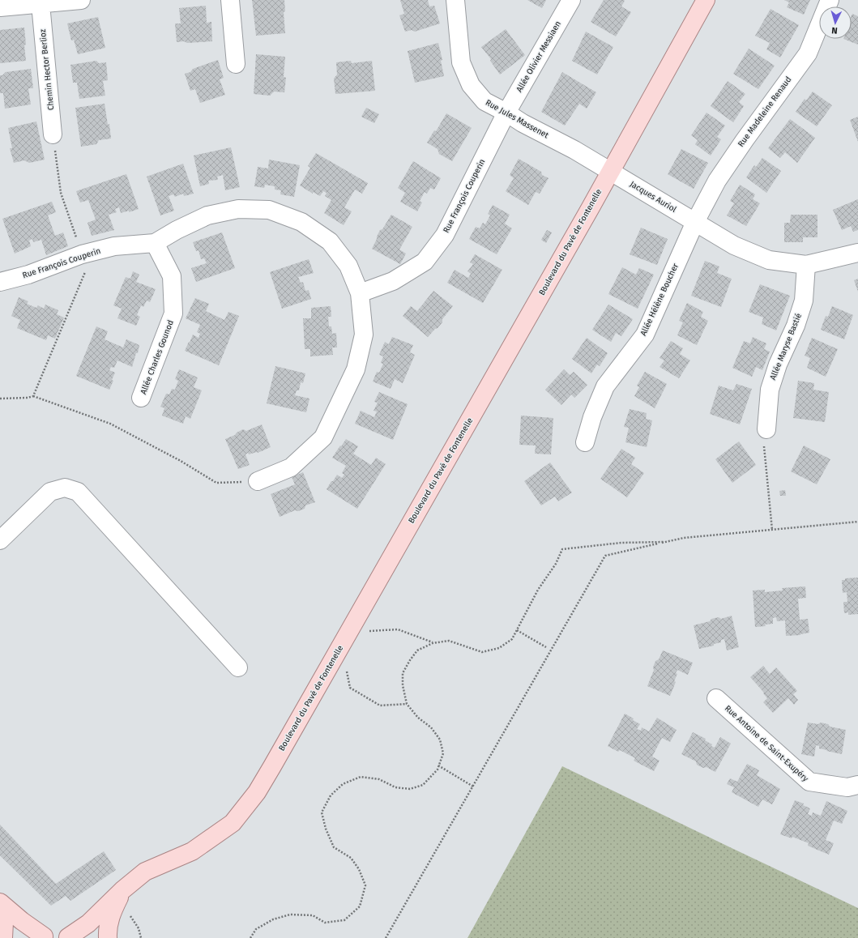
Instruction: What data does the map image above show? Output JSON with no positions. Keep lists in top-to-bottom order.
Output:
{
  "streets": {
    "main road": ["Boulevard du Pavé de Fontenelle"],
    "street": [
      "Allée Olivier Messiaen",
      "Chemin Hector Berlioz",
      "Rue Madeleine Renaud",
      "Rue Jules Massenet",
      "Rue François Couperin",
      "Jacques Auriol",
      "Allée Hélène Boucher",
      "Allée Maryse Bastié",
      "Allée Charles Gounod",
      "Rue Antoine de Saint-Exupéry"
    ]
  },
  "crossings": [
    ["Allée Olivier Messiaen", "Rue Jules Massenet"],
    ["Allée Olivier Messiaen", "Rue François Couperin"],
    ["Rue Madeleine Renaud", "Jacques Auriol"],
    ["Rue Madeleine Renaud", "Allée Hélène Boucher"],
    ["Rue Jules Massenet", "Rue François Couperin"],
    ["Rue Jules Massenet", "Jacques Auriol"],
    ["Rue Jules Massenet", "Boulevard du Pavé de Fontenelle"],
    ["Rue François Couperin", "Allée Charles Gounod"],
    ["Jacques Auriol", "Boulevard du Pavé de Fontenelle"],
    ["Jacques Auriol", "Allée Hélène Boucher"],
    ["Jacques Auriol", "Allée Maryse Bastié"]
  ],
  "north": "bottom"
}
